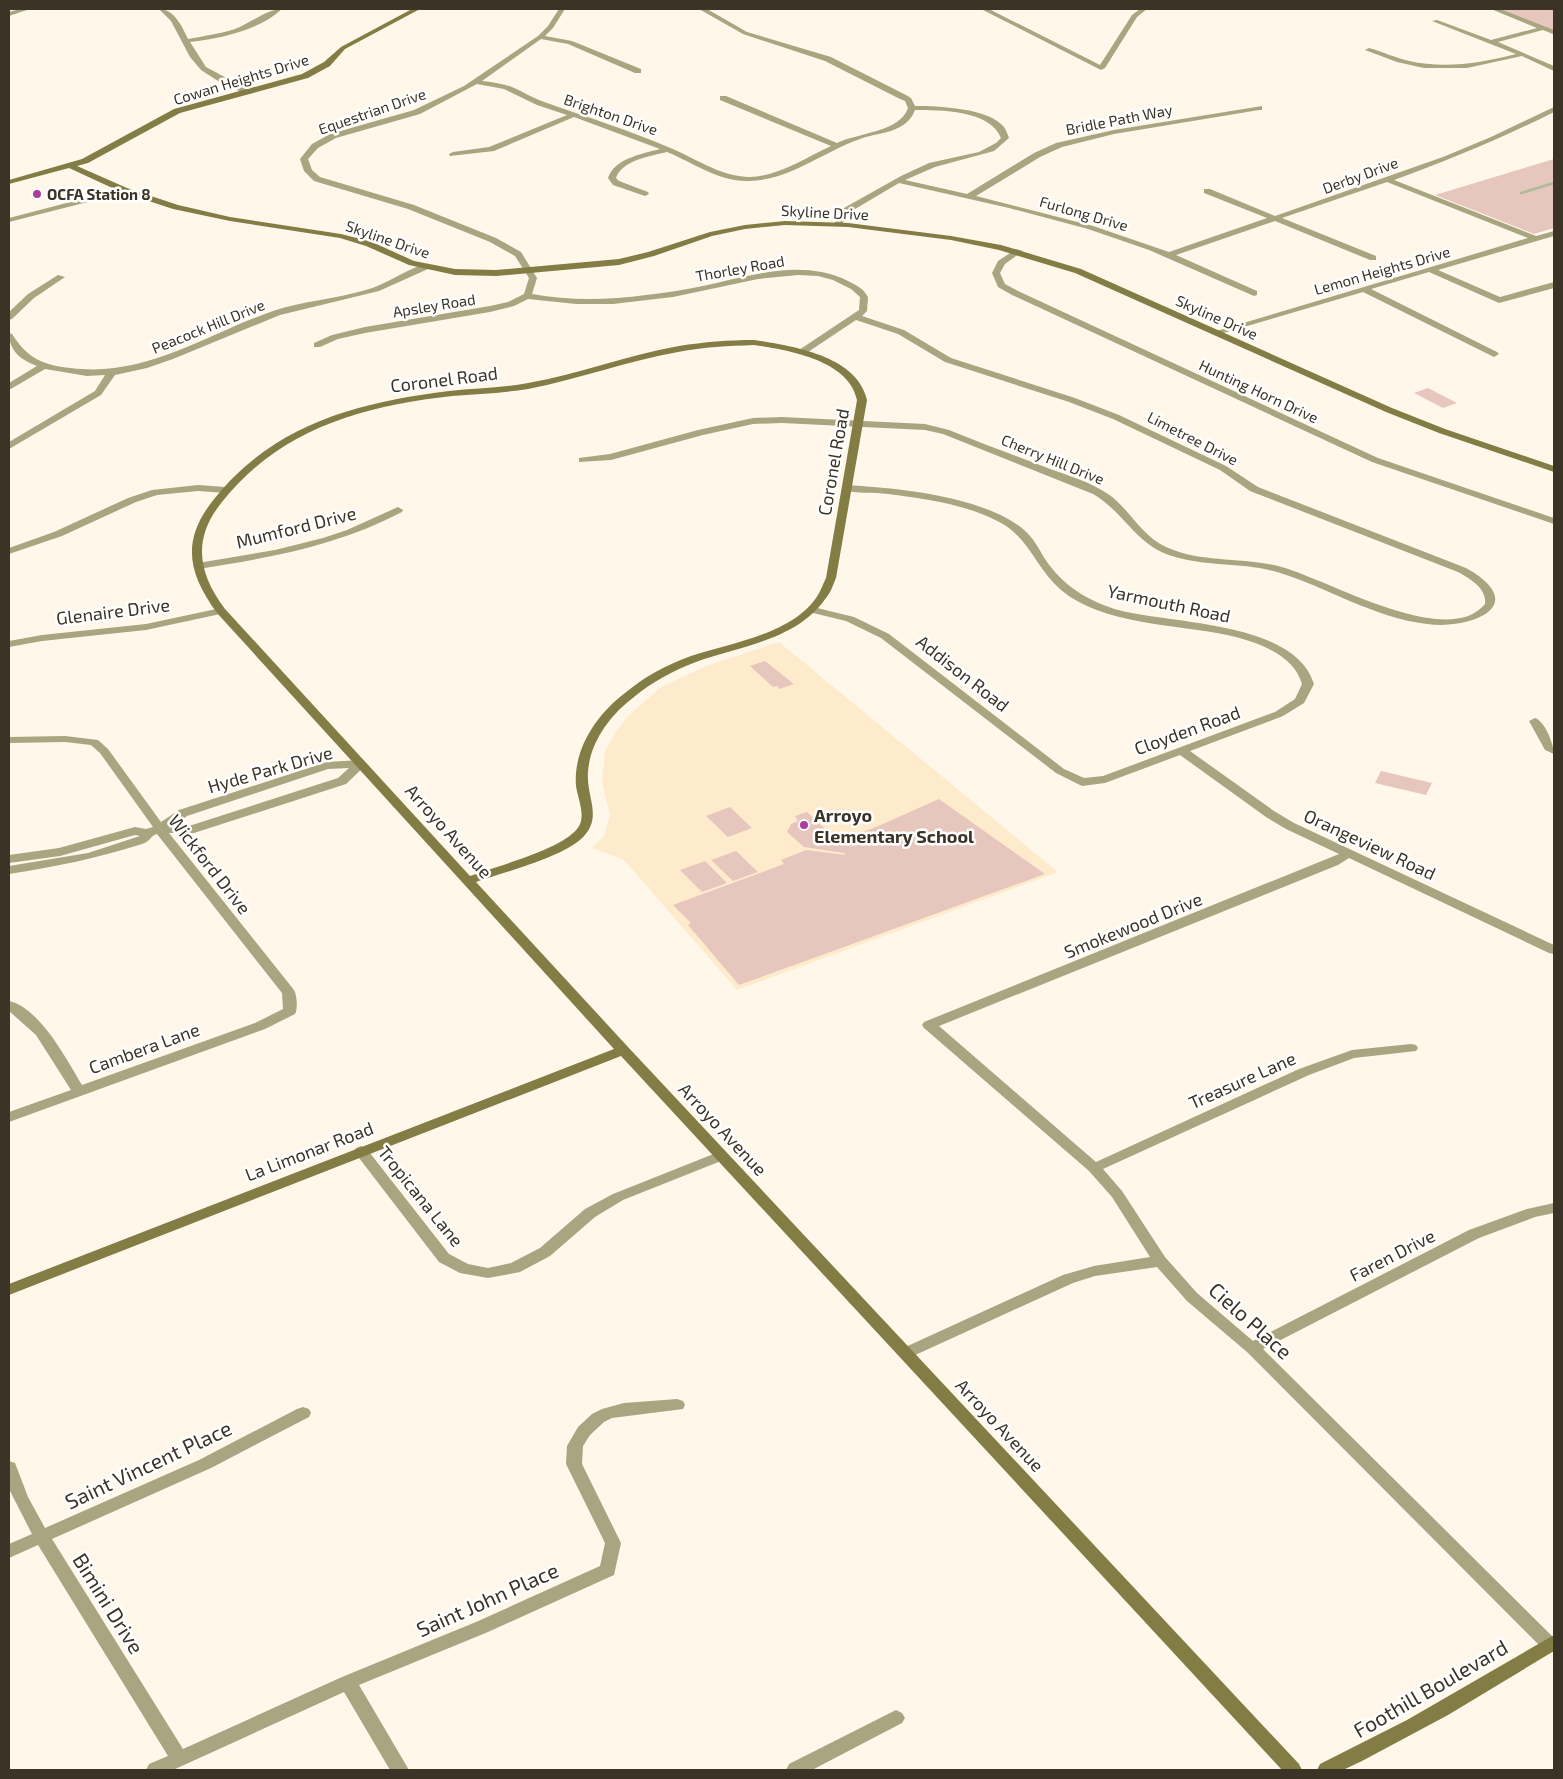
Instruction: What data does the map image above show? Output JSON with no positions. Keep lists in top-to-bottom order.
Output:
{
  "streets": {
    "street": [
      "Cowan Heights Drive",
      "Equestrian Drive",
      "Brighton Drive",
      "Bridle Path Way",
      "Derby Drive",
      "Skyline Drive",
      "Furlong Drive",
      "Thorley Road",
      "Lemon Heights Drive",
      "Apsley Road",
      "Peacock Hill Drive",
      "Coronel Road",
      "Hunting Horn Drive",
      "Limetree Drive",
      "Cherry Hill Drive",
      "Mumford Drive",
      "Yarmouth Road",
      "Glenaire Drive",
      "Addison Road",
      "Cloyden Road",
      "Hyde Park Drive",
      "Arroyo Avenue",
      "Orangeview Road",
      "Wickford Drive",
      "Smokewood Drive",
      "Cambera Lane",
      "Treasure Lane",
      "La Limonar Road",
      "Tropicana Lane",
      "Faren Drive",
      "Cielo Place",
      "Saint Vincent Place",
      "Saint John Place",
      "Bimini Drive",
      "Foothill Boulevard"
    ]
  },
  "crossings": [
    ["Cowan Heights Drive", "Skyline Drive"],
    ["Equestrian Drive", "Brighton Drive"],
    ["Equestrian Drive", "Skyline Drive"],
    ["Bridle Path Way", "Furlong Drive"],
    ["Derby Drive", "Furlong Drive"],
    ["Skyline Drive", "Lemon Heights Drive"],
    ["Skyline Drive", "Peacock Hill Drive"],
    ["Skyline Drive", "Hunting Horn Drive"],
    ["Thorley Road", "Apsley Road"],
    ["Thorley Road", "Limetree Drive"],
    ["Coronel Road", "Cherry Hill Drive"],
    ["Coronel Road", "Yarmouth Road"],
    ["Coronel Road", "Addison Road"],
    ["Coronel Road", "Arroyo Avenue"],
    ["Limetree Drive", "Cherry Hill Drive"],
    ["Mumford Drive", "Arroyo Avenue"],
    ["Yarmouth Road", "Cloyden Road"],
    ["Glenaire Drive", "Arroyo Avenue"],
    ["Addison Road", "Cloyden Road"],
    ["Cloyden Road", "Orangeview Road"],
    ["Hyde Park Drive", "Arroyo Avenue"],
    ["Hyde Park Drive", "Wickford Drive"],
    ["Arroyo Avenue", "La Limonar Road"],
    ["Arroyo Avenue", "Tropicana Lane"],
    ["Orangeview Road", "Smokewood Drive"],
    ["Wickford Drive", "Cambera Lane"],
    ["Smokewood Drive", "Cielo Place"],
    ["Treasure Lane", "Cielo Place"],
    ["La Limonar Road", "Tropicana Lane"],
    ["Faren Drive", "Cielo Place"],
    ["Cielo Place", "Foothill Boulevard"],
    ["Saint Vincent Place", "Bimini Drive"],
    ["Saint John Place", "Bimini Drive"]
  ],
  "places": ["OCFA Station 8", "Arroyo Elementary School"]
}
